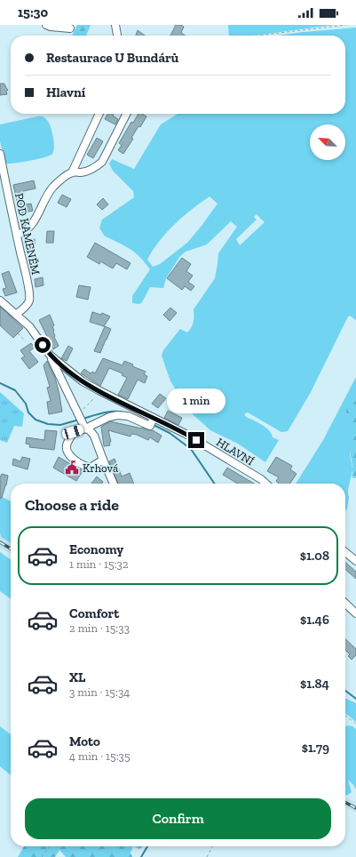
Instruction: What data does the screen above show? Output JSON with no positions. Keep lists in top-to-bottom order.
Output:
{
  "streets": {
    "street": ["POD KAMENĚM", "HLAVNÍ"]
  },
  "crossings": [
    ["POD KAMENĚM", "HLAVNÍ"]
  ],
  "places": {
    "public building": ["Krhová"]
  },
  "north": "top left",
  "page": {
    "status": "15:30",
    "banner": ["Restaurace U Bundárů", "Hlavní"],
    "bubble": "1 min",
    "heading": "Choose a ride",
    "list": [
      {
        "name": "Economy",
        "note": "1 min · 15:32",
        "value": "$1.08"
      },
      {
        "name": "Comfort",
        "note": "2 min · 15:33",
        "value": "$1.46"
      },
      {
        "name": "XL",
        "note": "3 min · 15:34",
        "value": "$1.84"
      },
      {
        "name": "Moto",
        "note": "4 min · 15:35",
        "value": "$1.79"
      }
    ],
    "buttons": "Confirm"
  }
}
